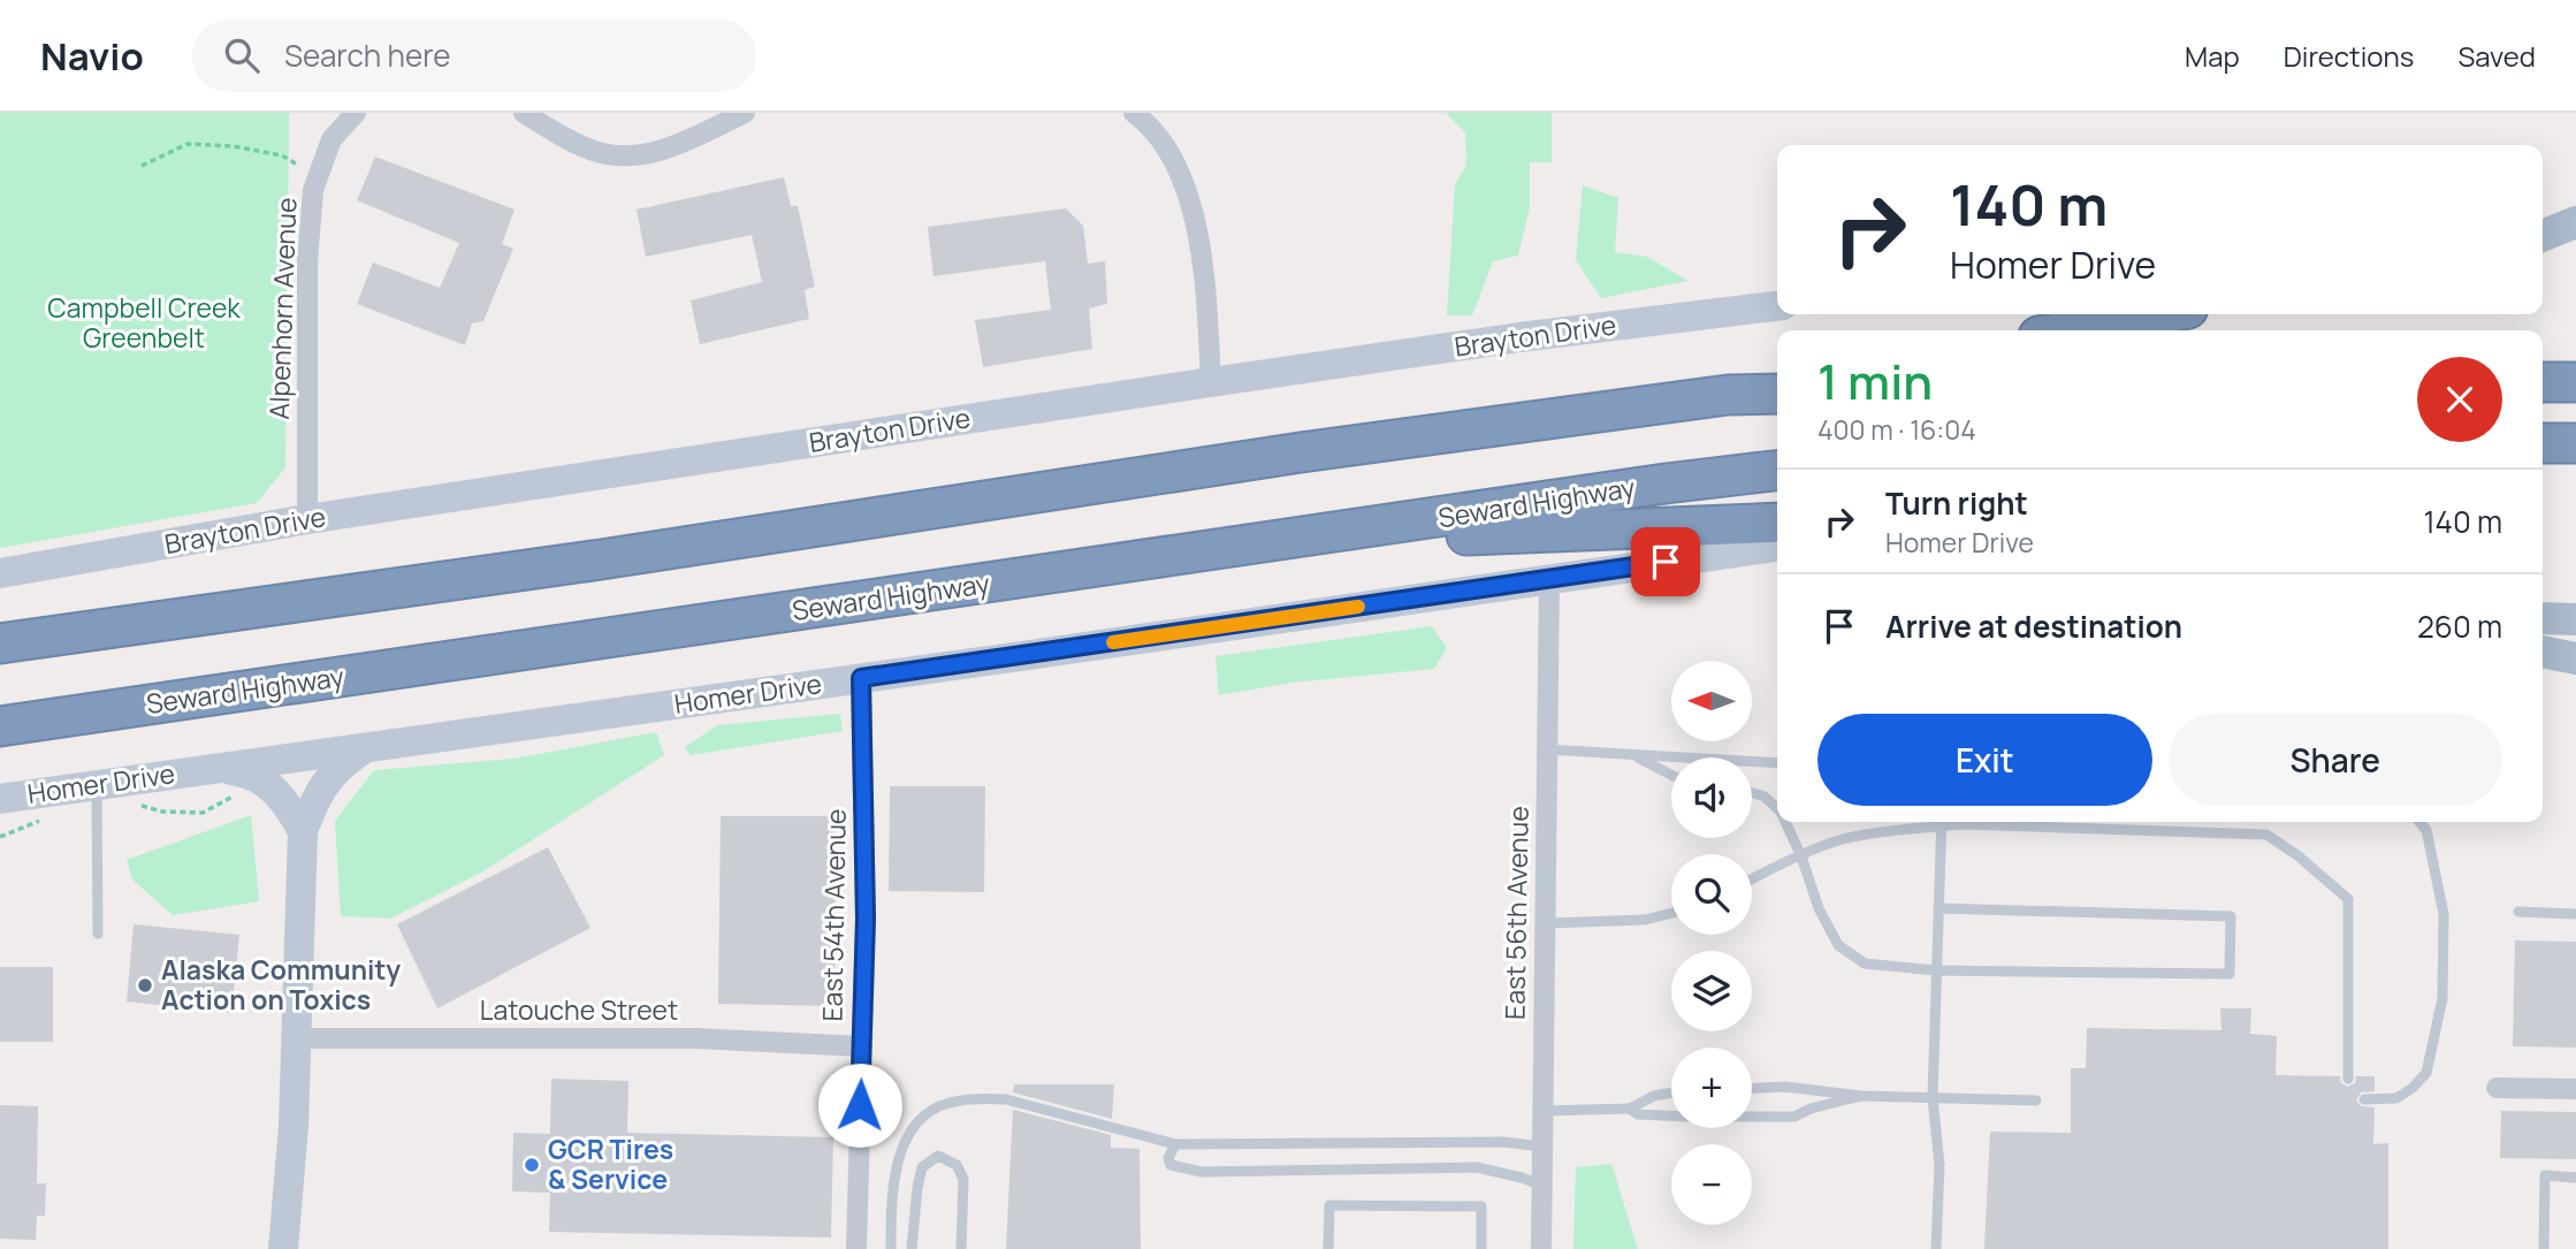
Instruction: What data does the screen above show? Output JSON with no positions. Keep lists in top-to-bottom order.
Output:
{
  "streets": {
    "highway": ["Seward Highway"],
    "main road": ["Brayton Drive", "Homer Drive"],
    "street": [
      "Alpenhorn Avenue",
      "East 56th Avenue",
      "East 54th Avenue",
      "Latouche Street"
    ]
  },
  "crossings": [
    ["Alpenhorn Avenue", "Brayton Drive"],
    ["Homer Drive", "East 56th Avenue"],
    ["Homer Drive", "East 54th Avenue"],
    ["East 54th Avenue", "Latouche Street"]
  ],
  "parks": ["Campbell Creek Greenbelt"],
  "places": ["Alaska Community Action on Toxics", "GCR Tires & Service"],
  "north": "left",
  "page": {
    "header": "Navio",
    "search": "Search here",
    "nav": ["Map", "Directions", "Saved"],
    "turn": ["140 m", "Homer Drive"],
    "heading": ["1 min", "400 m · 16:04"],
    "list": [
      {
        "name": "Turn right",
        "note": "Homer Drive",
        "value": "140 m"
      },
      {
        "name": "Arrive at destination",
        "value": "260 m"
      }
    ],
    "map_buttons": ["+", "−"],
    "buttons": ["Exit", "Share"]
  }
}
